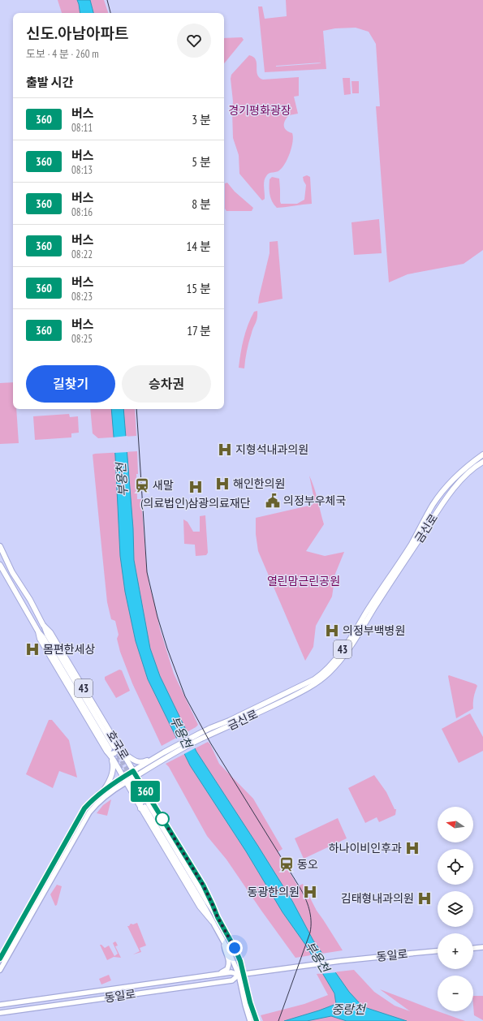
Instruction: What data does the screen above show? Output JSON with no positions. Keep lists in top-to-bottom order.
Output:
{
  "streets": {
    "main road": ["금신로", "43", "호국로"],
    "street": ["동일로"]
  },
  "crossings": [
    ["금신로", "43"],
    ["43", "호국로"],
    ["호국로", "동일로"]
  ],
  "water": ["부용천", "중랑천"],
  "parks": ["경기평화광장", "열린맘근린공원"],
  "places": {
    "hospital": [
      "지형석내과의원",
      "해인한의원",
      "(의료법인)삼광의료재단",
      "의정부백병원",
      "몸편한세상",
      "하나이비인후과",
      "동광한의원",
      "김태형내과의원"
    ],
    "station": ["새말", "동오"],
    "public building": ["의정부우체국"]
  },
  "lines": ["bus line 360"],
  "north": "left",
  "page": {
    "on_map": "360",
    "heading": [
      ["신도.아남아파트", "도보 · 4 분 · 260 m"],
      "출발 시간"
    ],
    "list": [
      {
        "mark": "360",
        "name": "버스",
        "note": "08:11",
        "value": "3 분"
      },
      {
        "mark": "360",
        "name": "버스",
        "note": "08:13",
        "value": "5 분"
      },
      {
        "mark": "360",
        "name": "버스",
        "note": "08:16",
        "value": "8 분"
      },
      {
        "mark": "360",
        "name": "버스",
        "note": "08:22",
        "value": "14 분"
      },
      {
        "mark": "360",
        "name": "버스",
        "note": "08:23",
        "value": "15 분"
      },
      {
        "mark": "360",
        "name": "버스",
        "note": "08:25",
        "value": "17 분"
      }
    ],
    "buttons": ["길찾기", "승차권"],
    "map_buttons": ["+", "−"]
  }
}
